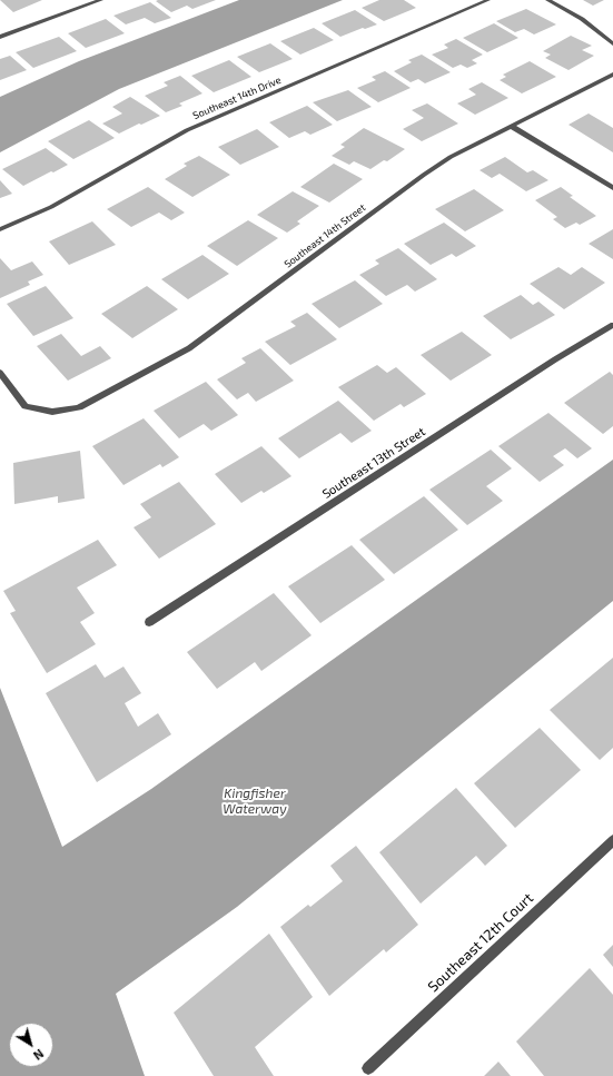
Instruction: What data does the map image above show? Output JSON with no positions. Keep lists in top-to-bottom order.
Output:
{
  "streets": {
    "street": [
      "Southeast 14th Drive",
      "Southeast 14th Street",
      "Southeast 13th Street",
      "Southeast 12th Court"
    ]
  },
  "water": ["Kingfisher Waterway"],
  "north": "bottom right"
}
